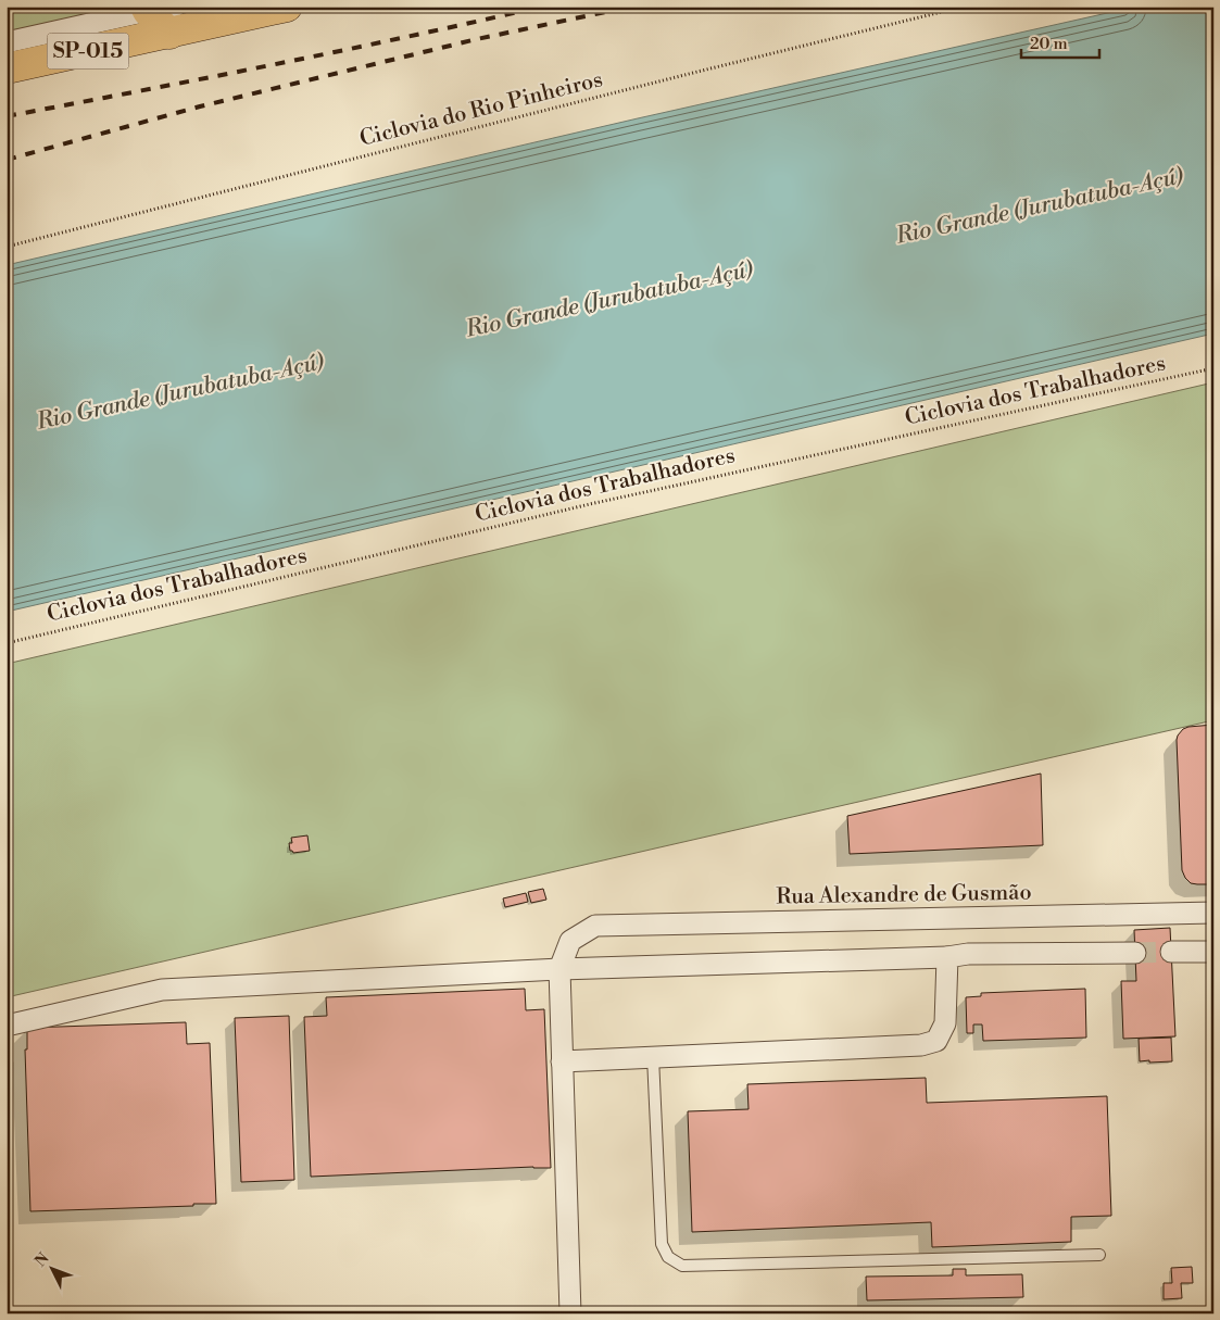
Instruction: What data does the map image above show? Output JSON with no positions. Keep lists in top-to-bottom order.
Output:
{
  "streets": {
    "highway": ["SP-015"],
    "street": ["Rua Alexandre de Gusmão"],
    "path": ["Ciclovia do Rio Pinheiros", "Ciclovia dos Trabalhadores"]
  },
  "water": ["Rio Grande (Jurubatuba-Açú)"],
  "scale_bar": "20 m",
  "north": "top left"
}
